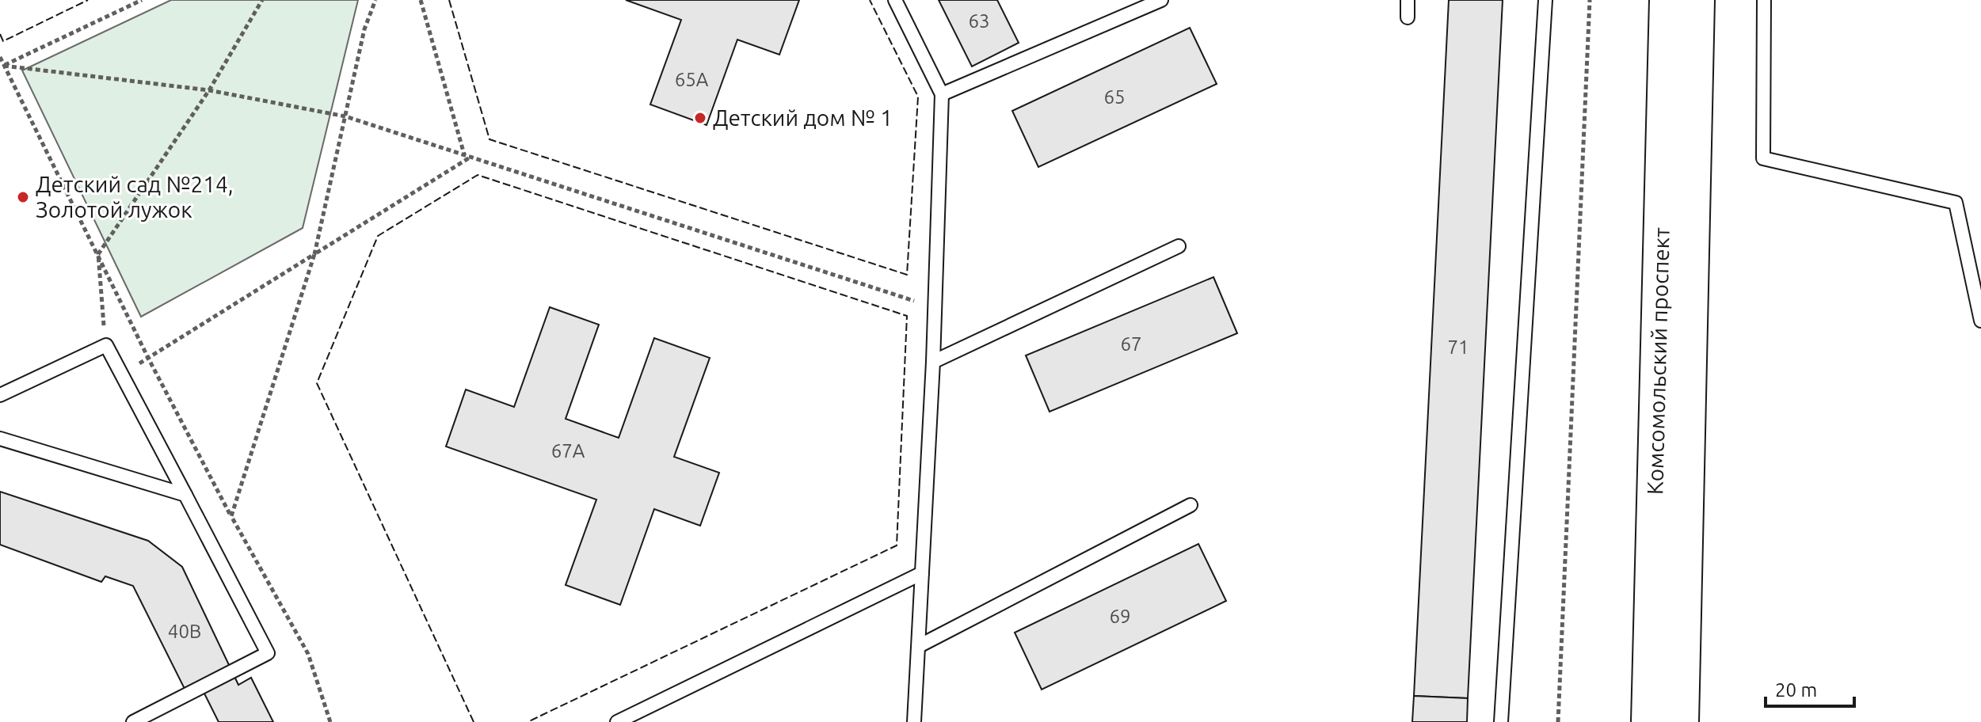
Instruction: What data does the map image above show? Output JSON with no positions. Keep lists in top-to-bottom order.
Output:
{
  "streets": {
    "main road": ["Комсомольский проспект"]
  },
  "places": ["Детский дом № 1", "Детский сад №214, Золотой лужок"],
  "house_numbers": [
    "63",
    "65А",
    "65",
    "67",
    "71",
    "67А",
    "69",
    "40В"
  ],
  "scale_bar": "20 m"
}
